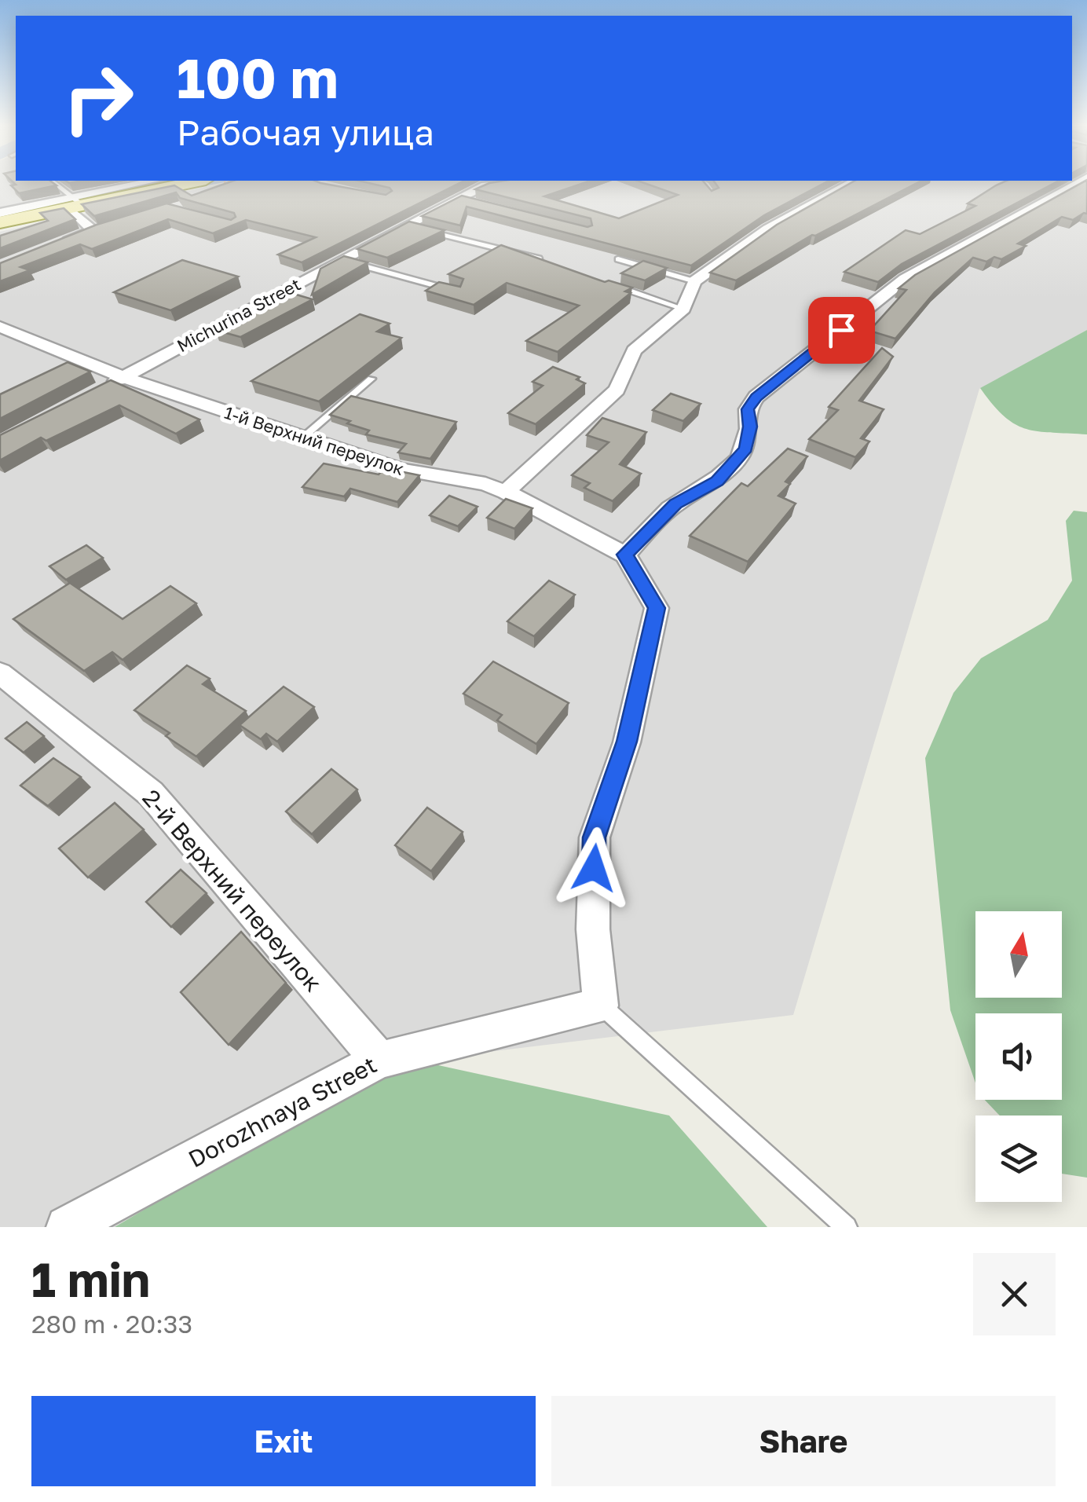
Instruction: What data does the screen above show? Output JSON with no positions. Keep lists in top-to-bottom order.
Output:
{
  "streets": {
    "street": [
      "Michurina Street",
      "1-й Верхний переулок",
      "2-й Верхний переулок",
      "Dorozhnaya Street"
    ]
  },
  "crossings": [
    ["Michurina Street", "1-й Верхний переулок"],
    ["2-й Верхний переулок", "Dorozhnaya Street"]
  ],
  "north": "top",
  "page": {
    "turn": ["100 m", "Рабочая улица"],
    "heading": ["1 min", "280 m · 20:33"],
    "buttons": ["Exit", "Share"]
  }
}
